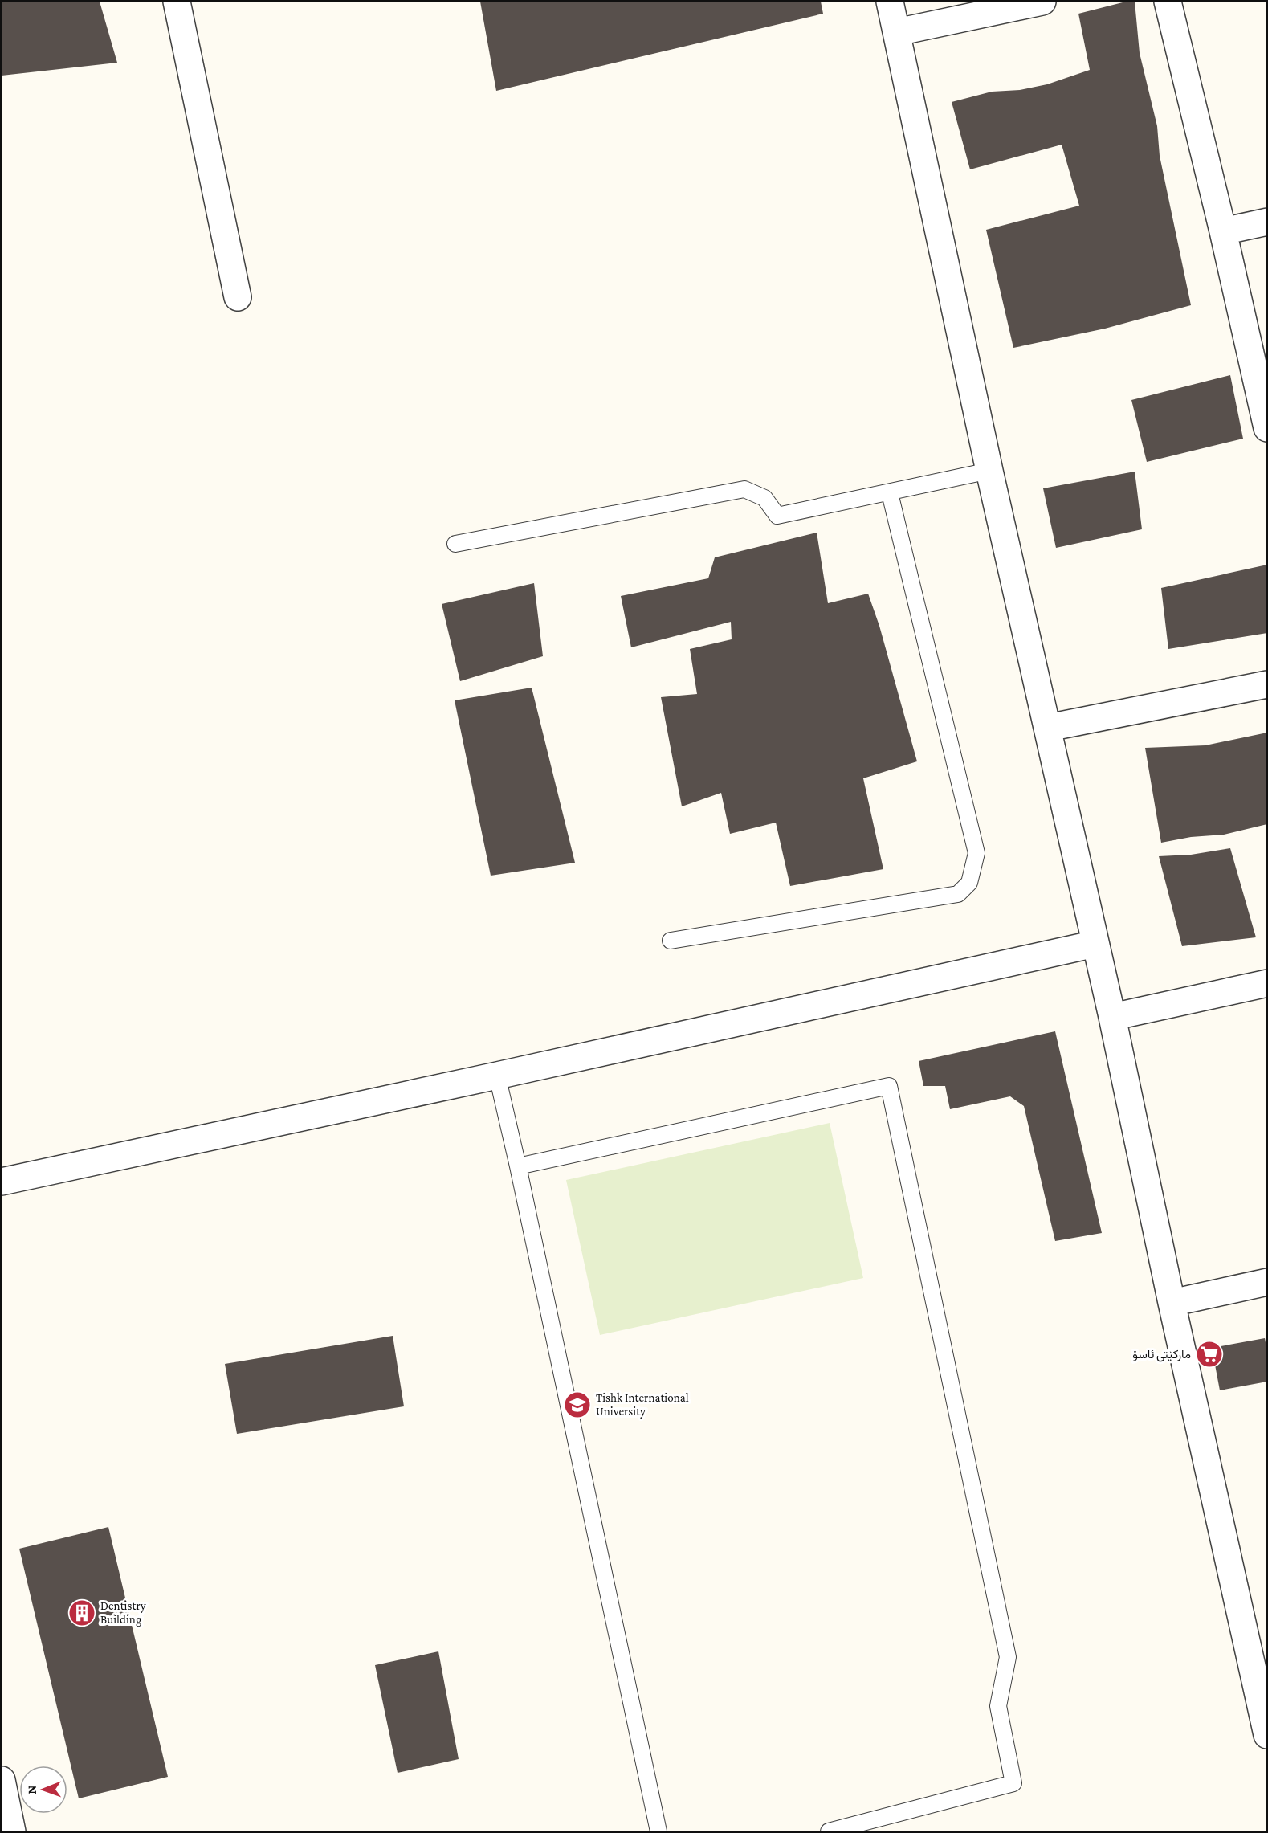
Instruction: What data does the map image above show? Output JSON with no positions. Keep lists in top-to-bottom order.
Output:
{
  "places": {
    "supermarket": ["مارکێتی ئاسۆ"],
    "school or university": ["Tishk International University"],
    "building": ["Dentistry Building"]
  },
  "north": "left"
}
